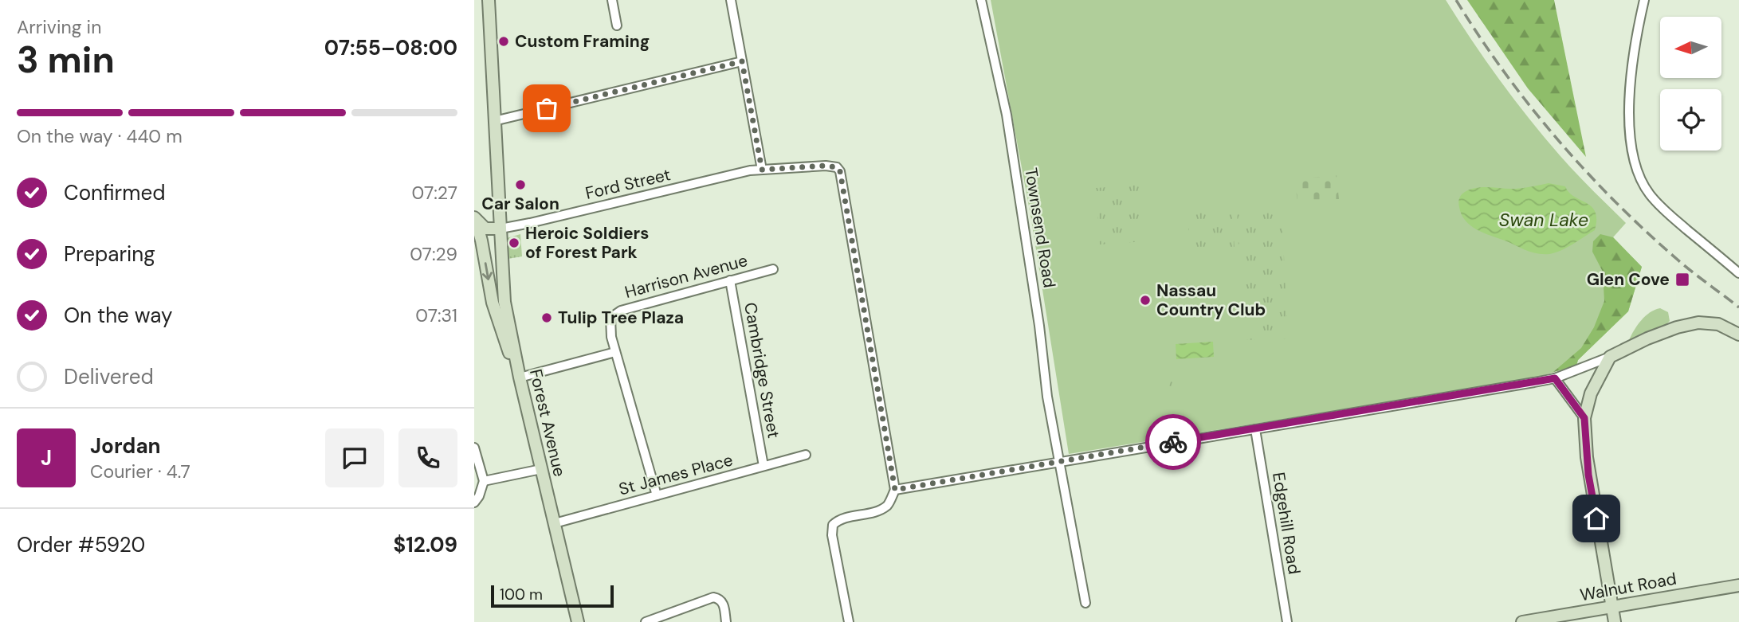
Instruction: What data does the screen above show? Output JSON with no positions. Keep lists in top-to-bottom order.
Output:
{
  "streets": {
    "main road": ["Forest Avenue", "Walnut Road"],
    "street": [
      "Ford Street",
      "Townsend Road",
      "Harrison Avenue",
      "Cambridge Street",
      "St James Place",
      "Edgehill Road"
    ]
  },
  "crossings": [
    ["Ford Street", "Forest Avenue"],
    ["Harrison Avenue", "Cambridge Street"],
    ["Cambridge Street", "St James Place"],
    ["Forest Avenue", "St James Place"]
  ],
  "water": ["Swan Lake"],
  "places": {
    "other": [
      "Custom Framing",
      "Car Salon",
      "Heroic Soldiers of Forest Park",
      "Nassau Country Club",
      "Tulip Tree Plaza"
    ],
    "transit": ["Glen Cove"]
  },
  "scale_bar": "100 m",
  "north": "left",
  "page": {
    "heading": ["3 min", "Arriving in", "07:55–08:00"],
    "panel": [
      "Jordan",
      "Courier · 4.7",
      "Order #5920",
      "$12.09"
    ],
    "bar": "On the way · 440 m",
    "list": [
      ["Confirmed", "07:27"],
      ["Preparing", "07:29"],
      ["On the way", "07:31"],
      "Delivered"
    ],
    "round": "J",
    "scale": "100 m"
  }
}
